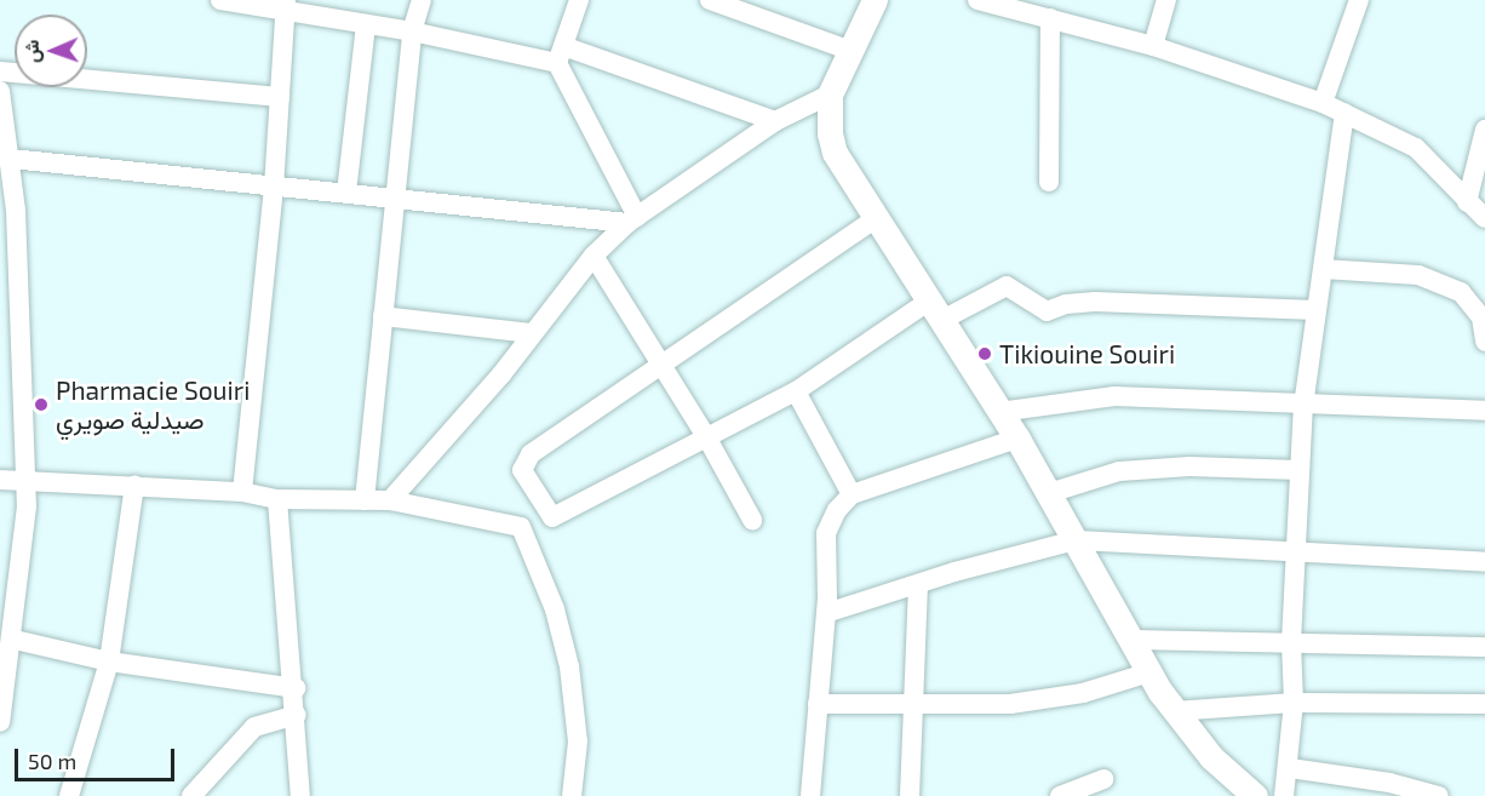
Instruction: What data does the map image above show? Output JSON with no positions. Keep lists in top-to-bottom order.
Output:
{
  "places": ["Tikiouine Souiri", "Pharmacie Souiri صيدلية صويري"],
  "scale_bar": "50 m",
  "north": "left"
}
